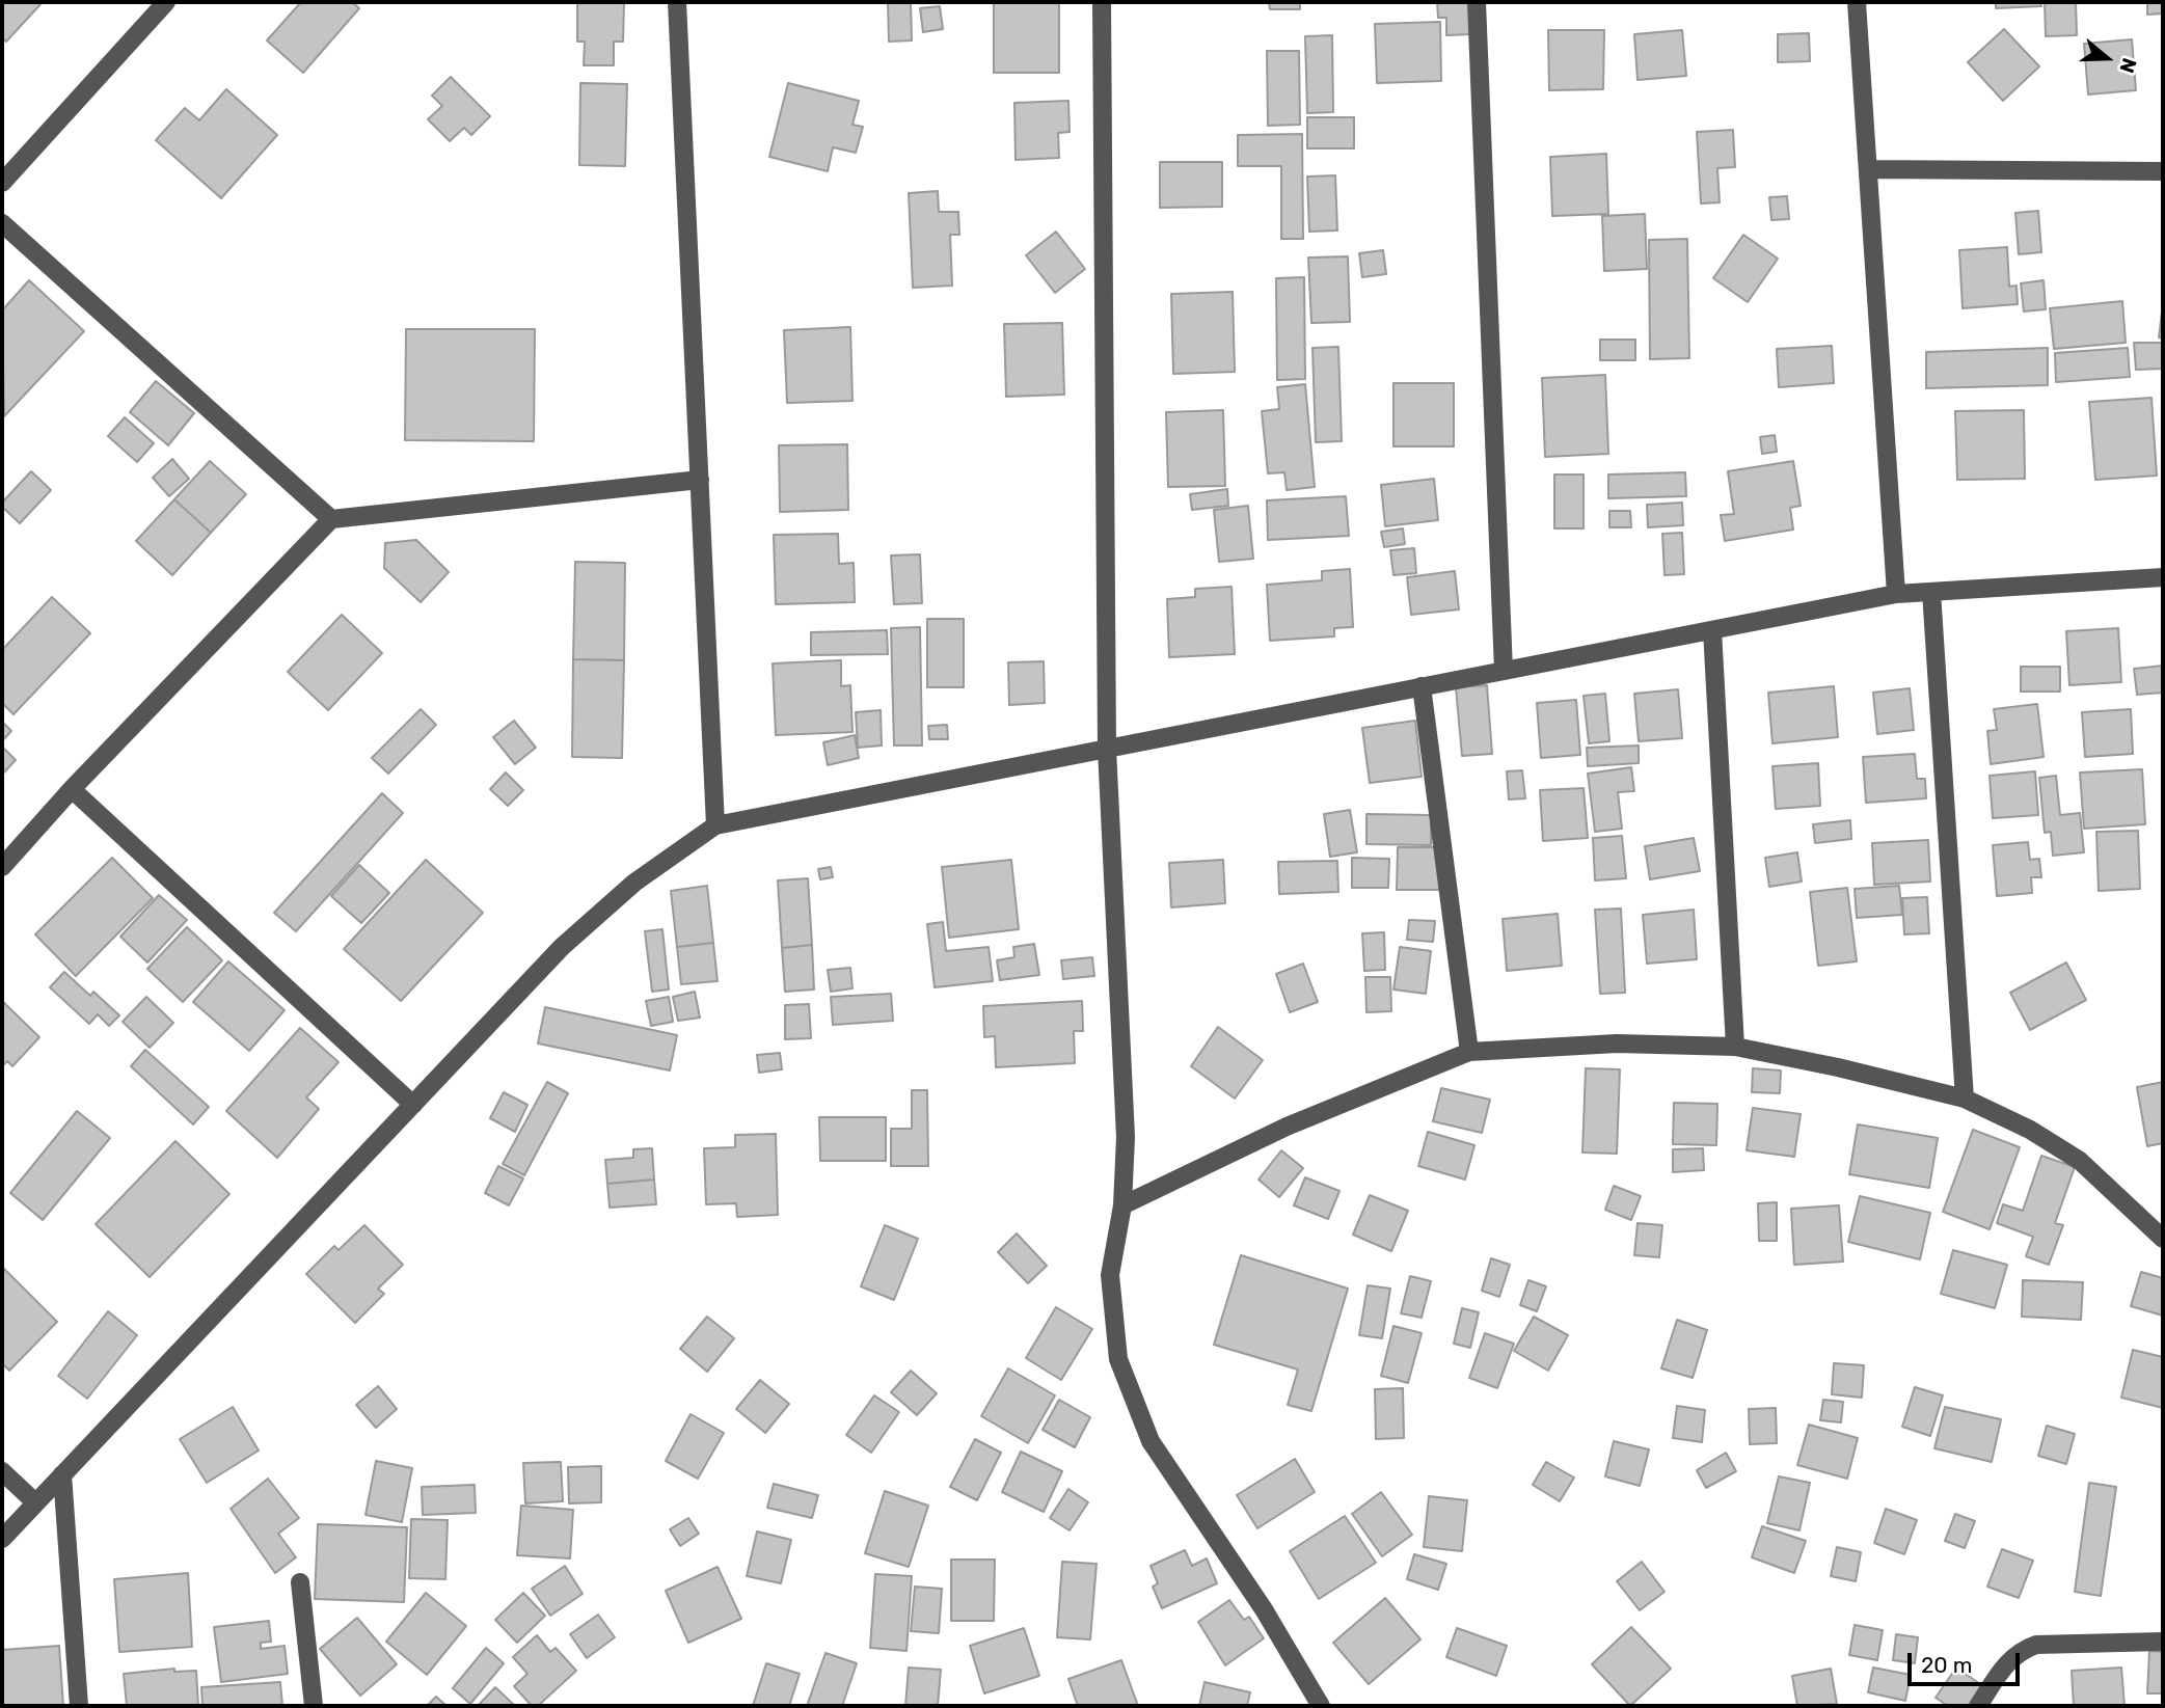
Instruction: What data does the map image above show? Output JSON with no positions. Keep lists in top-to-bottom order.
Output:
{
  "scale_bar": "20 m",
  "north": "right"
}
